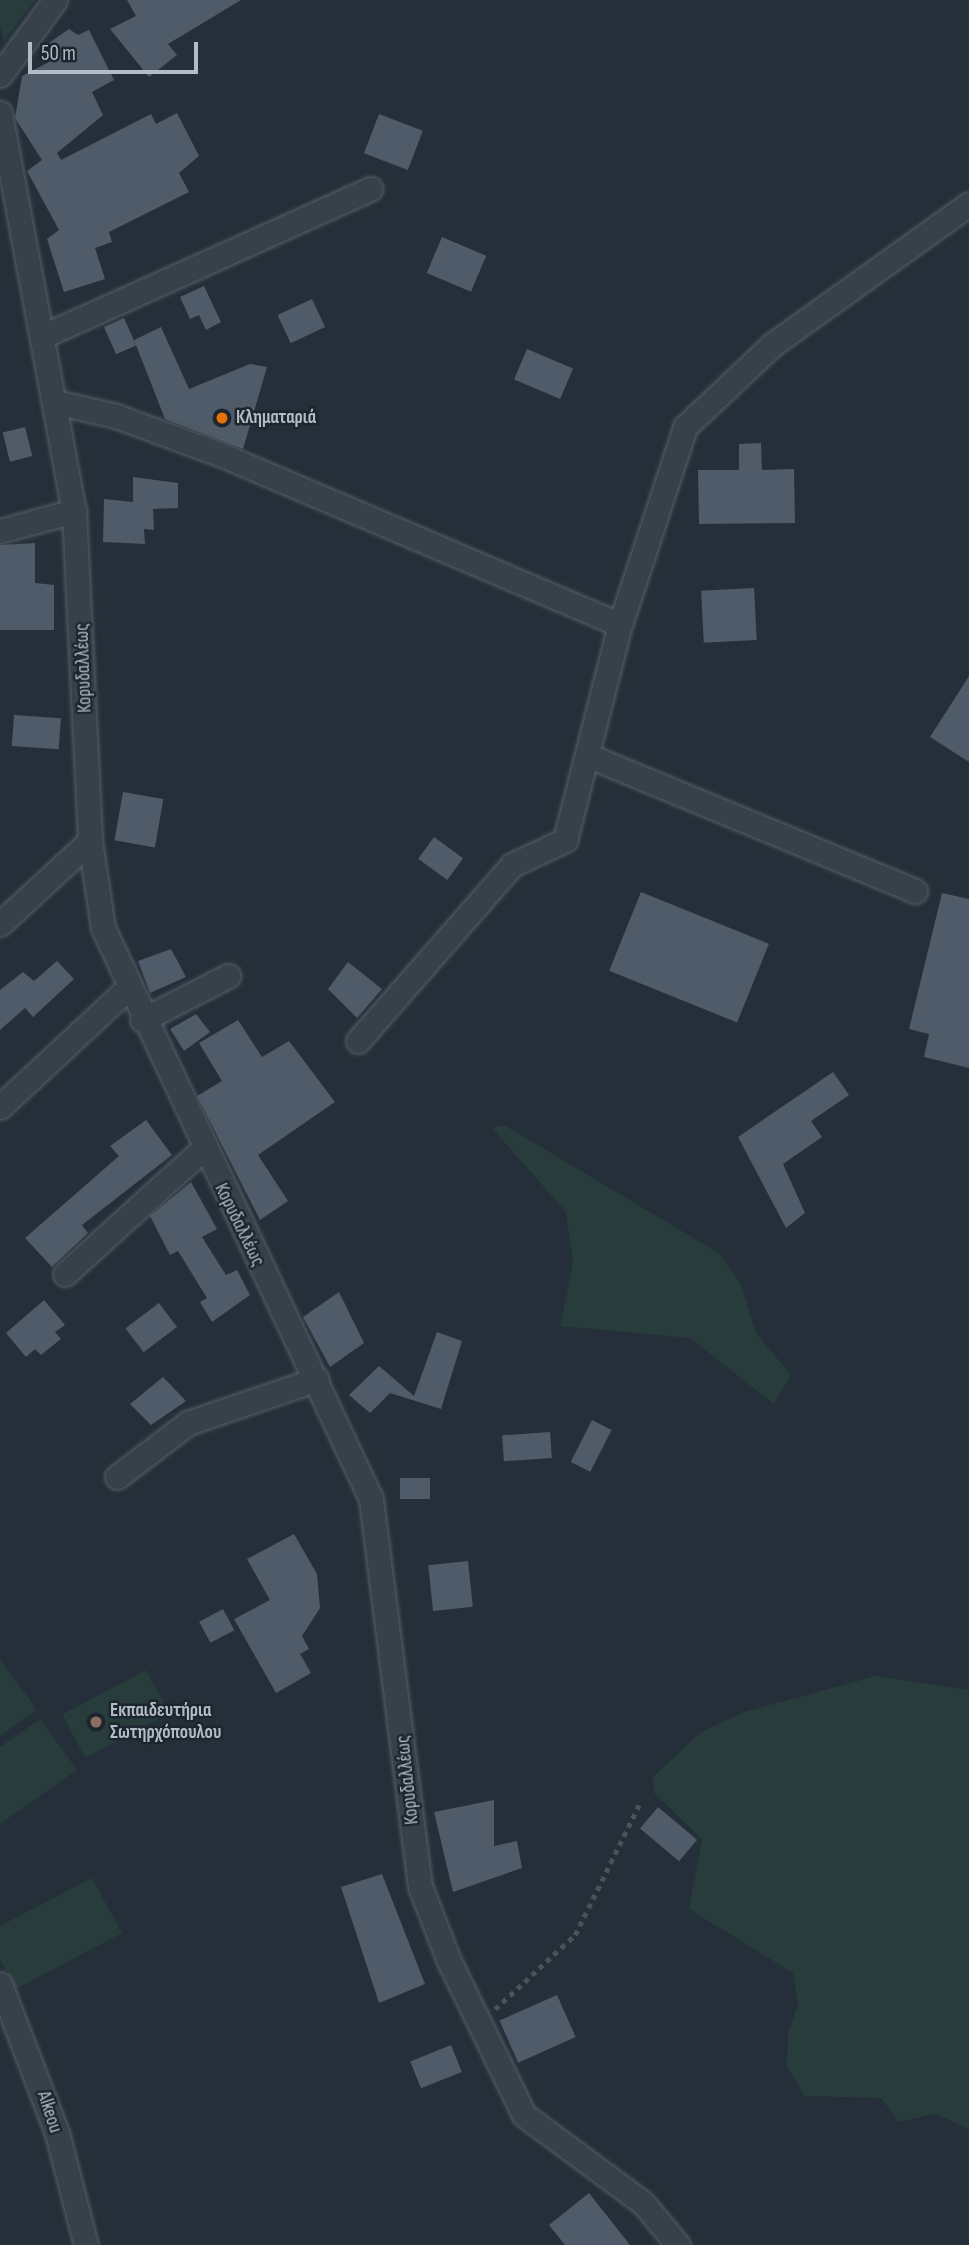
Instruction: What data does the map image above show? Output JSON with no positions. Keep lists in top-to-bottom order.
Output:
{
  "streets": {
    "street": ["Κορυδαλλέως", "Alkeou"]
  },
  "places": ["Κληματαριά", "Εκπαιδευτήρια Σωτηρχόπουλου"],
  "scale_bar": "50 m"
}
